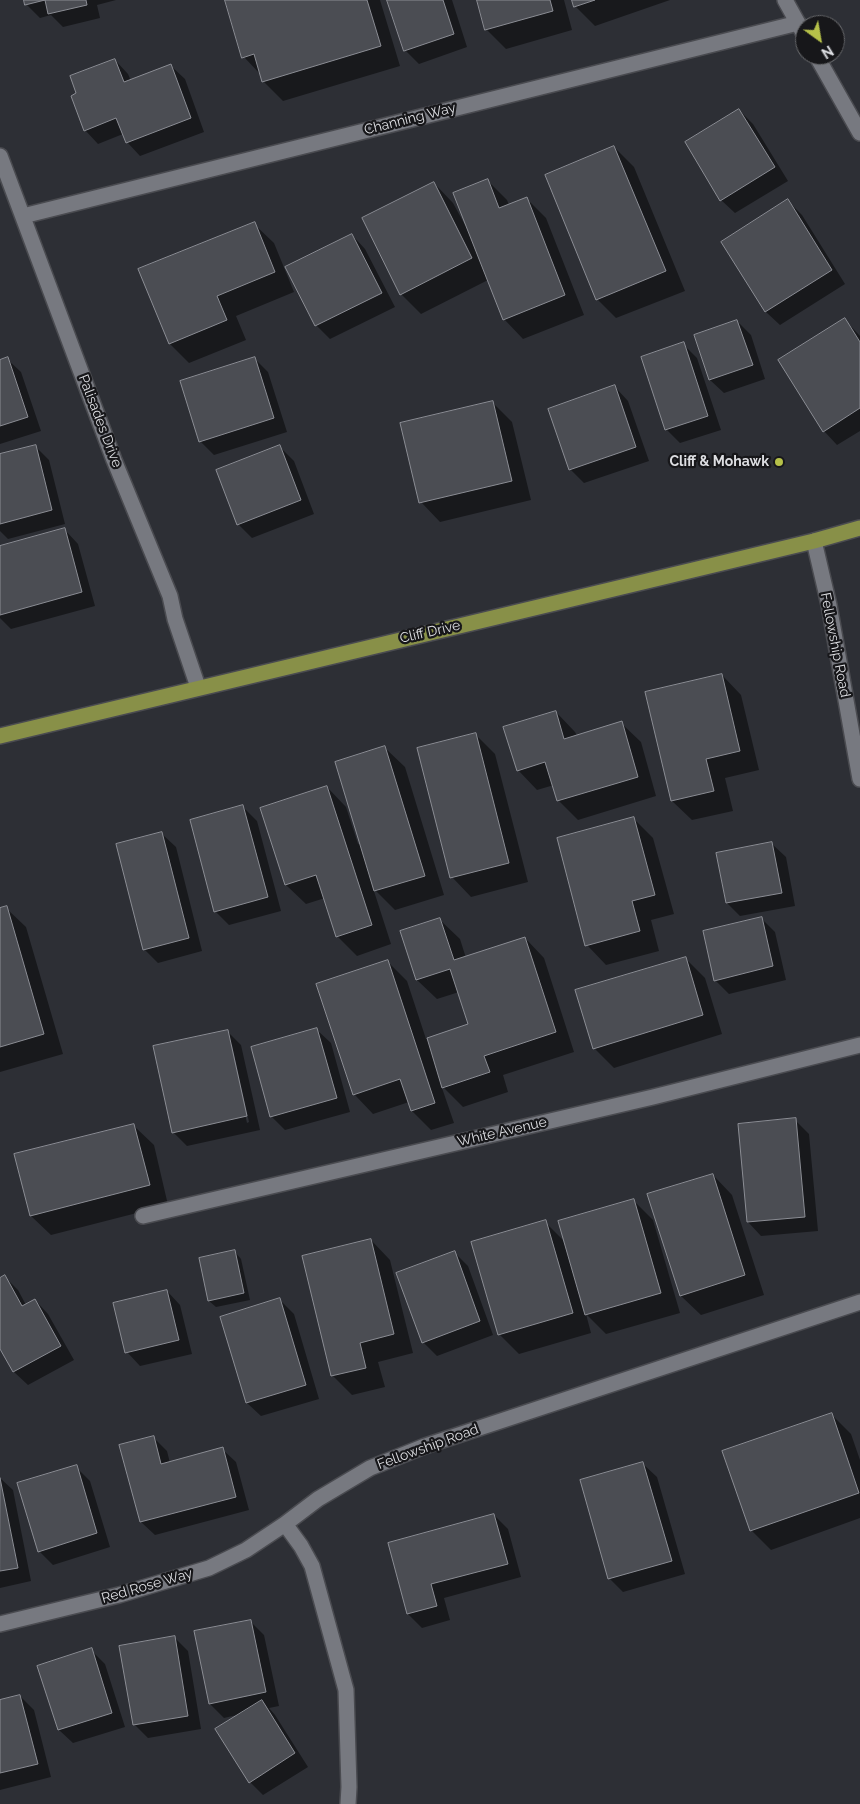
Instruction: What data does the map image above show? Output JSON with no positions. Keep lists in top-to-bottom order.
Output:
{
  "streets": {
    "main road": ["Cliff Drive"],
    "street": [
      "Channing Way",
      "Palisades Drive",
      "Fellowship Road",
      "White Avenue",
      "Red Rose Way"
    ]
  },
  "crossings": [
    ["Channing Way", "Palisades Drive"],
    ["Palisades Drive", "Cliff Drive"],
    ["Cliff Drive", "Fellowship Road"],
    ["Fellowship Road", "Red Rose Way"]
  ],
  "places": ["Cliff & Mohawk"],
  "north": "bottom right"
}
